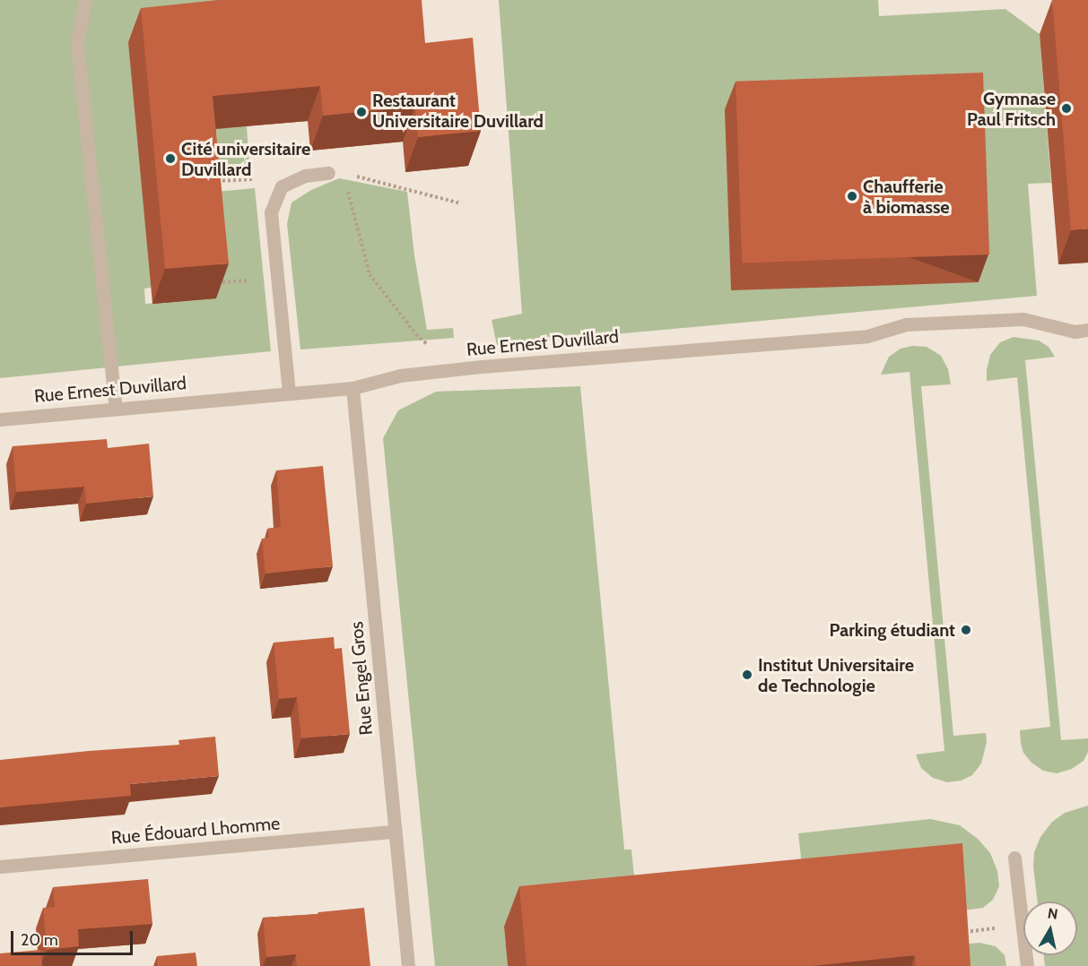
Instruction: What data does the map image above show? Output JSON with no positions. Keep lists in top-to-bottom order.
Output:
{
  "streets": {
    "street": ["Rue Ernest Duvillard", "Rue Engel Gros", "Rue Édouard Lhomme"]
  },
  "crossings": [
    ["Rue Ernest Duvillard", "Rue Engel Gros"],
    ["Rue Engel Gros", "Rue Édouard Lhomme"]
  ],
  "places": [
    "Gymnase Paul Fritsch",
    "Restaurant Universitaire Duvillard",
    "Cité universitaire Duvillard",
    "Chaufferie à biomasse",
    "Parking étudiant",
    "Institut Universitaire de Technologie"
  ],
  "scale_bar": "20 m",
  "north": "top"
}
